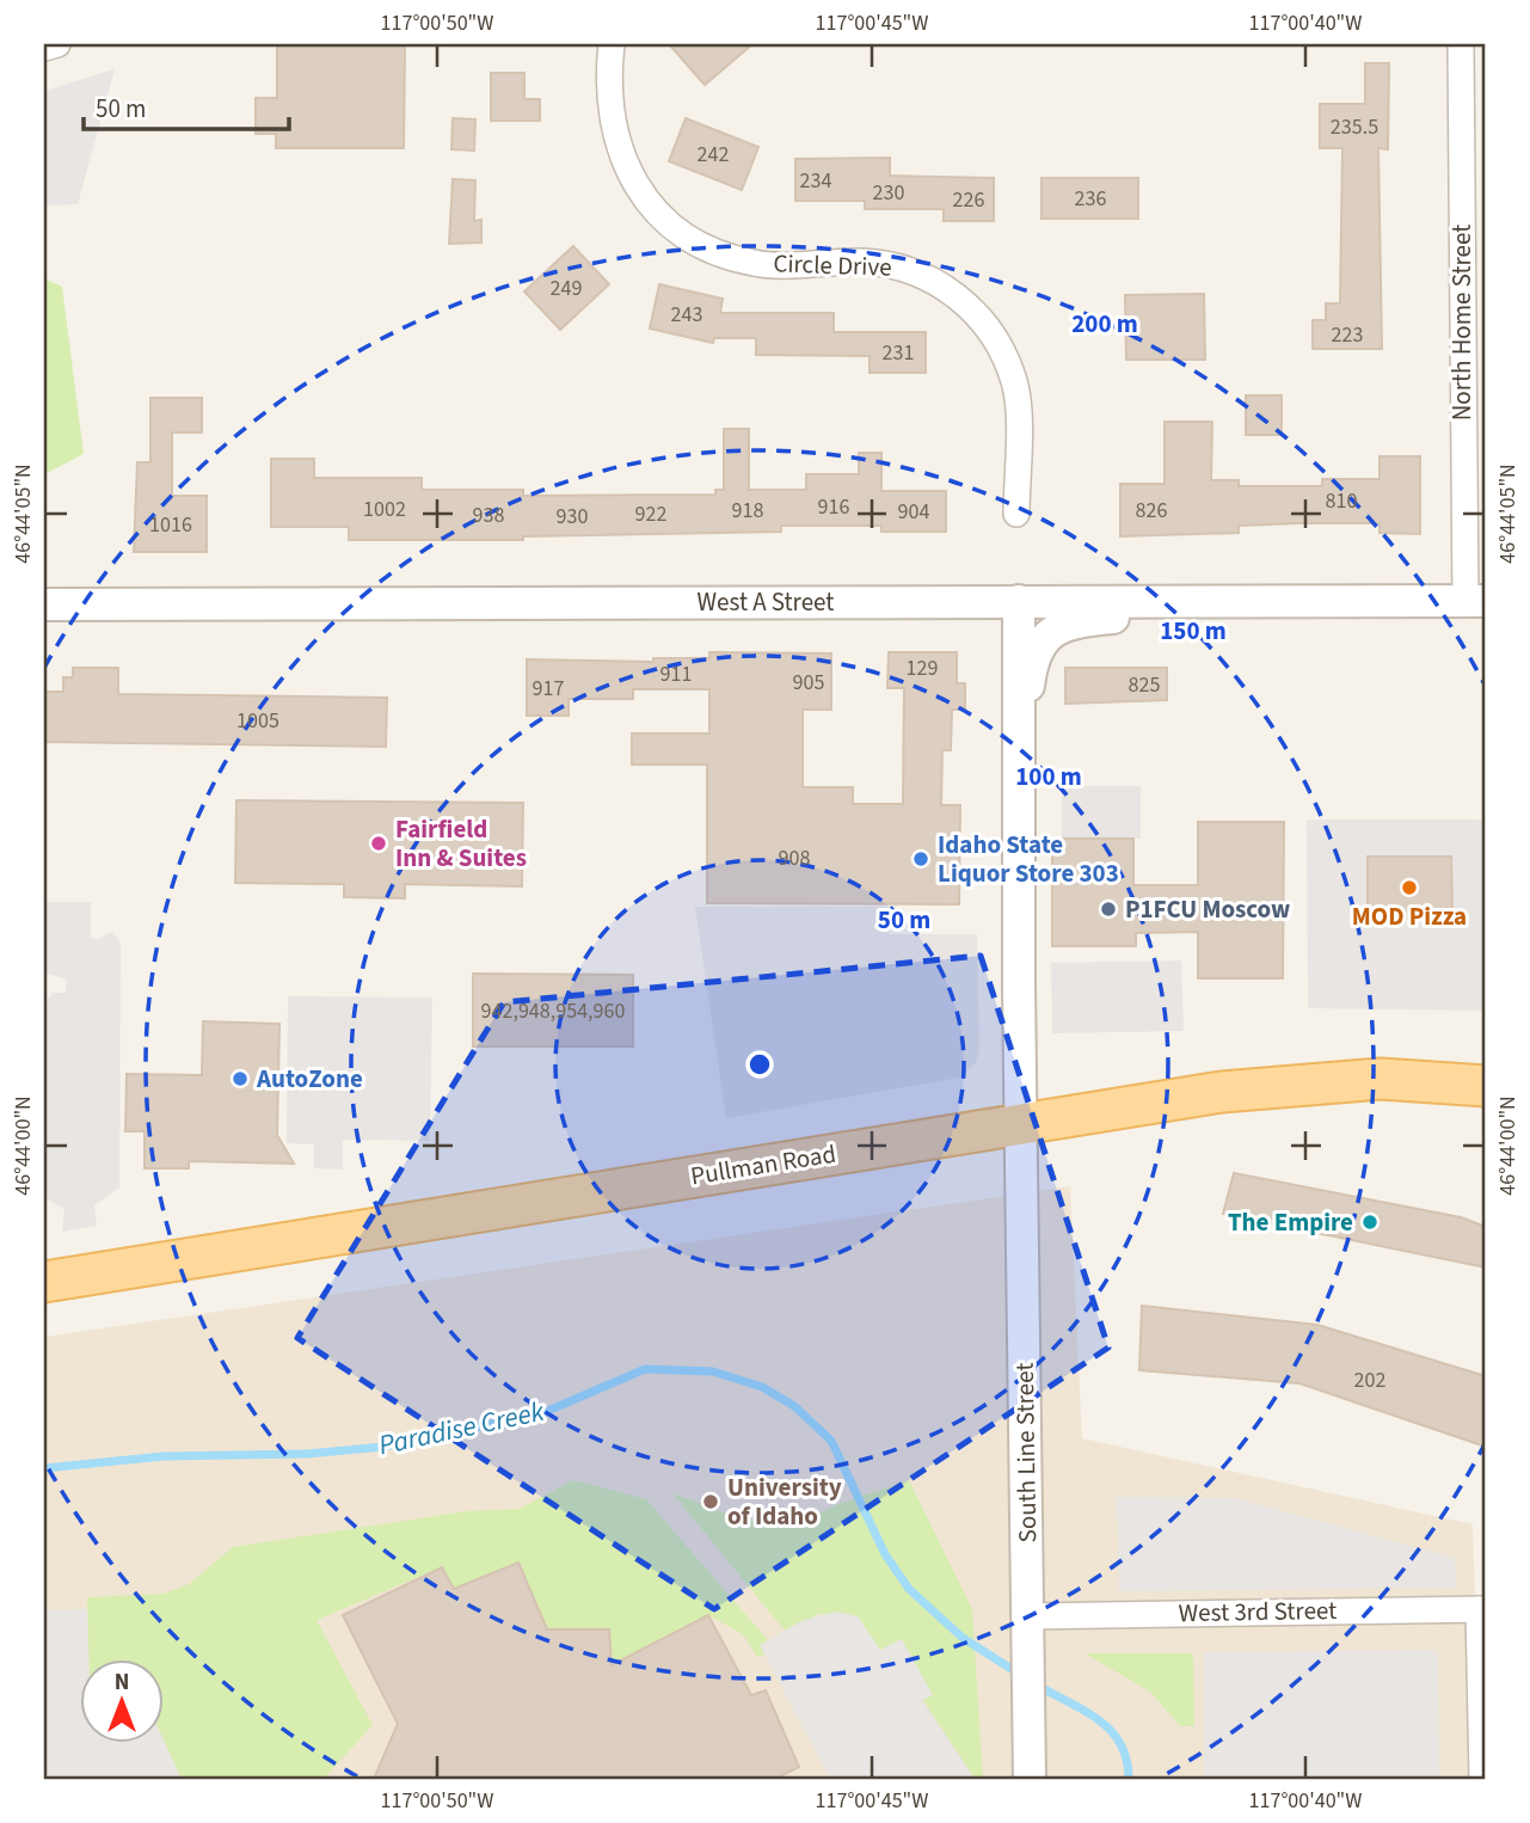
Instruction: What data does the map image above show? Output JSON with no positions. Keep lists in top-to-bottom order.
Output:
{
  "streets": {
    "main road": ["Pullman Road"],
    "street": [
      "Circle Drive",
      "North Home Street",
      "West A Street",
      "South Line Street",
      "West 3rd Street"
    ]
  },
  "crossings": [
    ["North Home Street", "West A Street"],
    ["Pullman Road", "South Line Street"],
    ["South Line Street", "West 3rd Street"]
  ],
  "water": ["Paradise Creek"],
  "places": [
    "Fairfield Inn & Suites",
    "Idaho State Liquor Store 303",
    "MOD Pizza",
    "P1FCU Moscow",
    "AutoZone",
    "The Empire",
    "University of Idaho"
  ],
  "house_numbers": [
    "235.5",
    "242",
    "234",
    "230",
    "236",
    "226",
    "249",
    "243",
    "223",
    "231",
    "810",
    "916",
    "1002",
    "918",
    "826",
    "904",
    "922",
    "938",
    "930",
    "1016",
    "129",
    "911",
    "905",
    "825",
    "917",
    "1005",
    "908",
    "942,948,954,960",
    "202"
  ],
  "scale_bar": "50 m",
  "north": "top",
  "coordinates": [
    "117°00'50\"W",
    "117°00'45\"W",
    "117°00'40\"W",
    "46°44'05\"N",
    "46°44'00\"N"
  ],
  "rings": [
    "200 m",
    "150 m",
    "100 m",
    "50 m"
  ]
}
